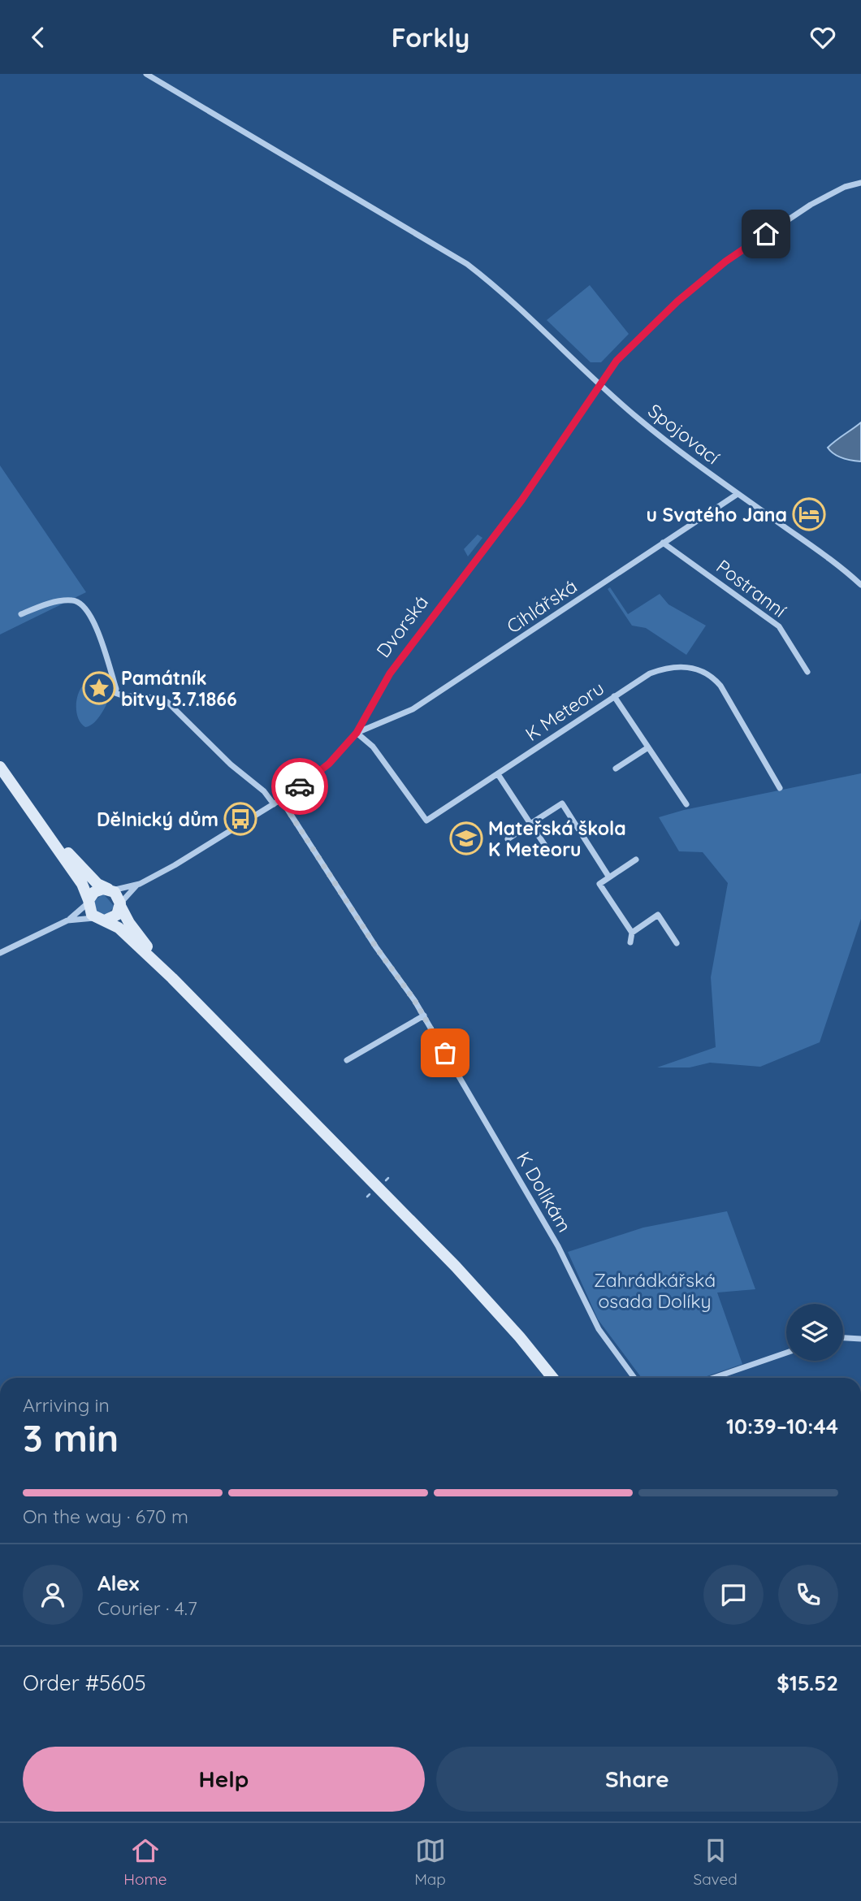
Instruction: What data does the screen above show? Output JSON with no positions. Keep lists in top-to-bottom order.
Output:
{
  "streets": {
    "main road": ["Dvorská"],
    "street": [
      "Spojovací",
      "Postranní",
      "Cihlářská",
      "K Meteoru",
      "K Dolíkám"
    ]
  },
  "crossings": [
    ["Spojovací", "Cihlářská"],
    ["Spojovací", "Dvorská"],
    ["Postranní", "Cihlářská"],
    ["Cihlářská", "Dvorská"],
    ["Cihlářská", "K Meteoru"],
    ["Dvorská", "K Meteoru"],
    ["Dvorská", "K Dolíkám"]
  ],
  "parks": ["Zahrádkářská osada Dolíky"],
  "places": {
    "hotel": ["u Svatého Jana"],
    "place": ["Památník bitvy 3.7.1866"],
    "bus stop": ["Dělnický dům"],
    "school or university": ["Mateřská škola K Meteoru"]
  },
  "page": {
    "header": "Forkly",
    "heading": ["3 min", "Arriving in", "10:39–10:44"],
    "panel": [
      "Alex",
      "Courier · 4.7",
      "Order #5605",
      "$15.52"
    ],
    "bar": "On the way · 670 m",
    "buttons": ["Help", "Share"],
    "tabs": ["Home", "Map", "Saved"]
  }
}
